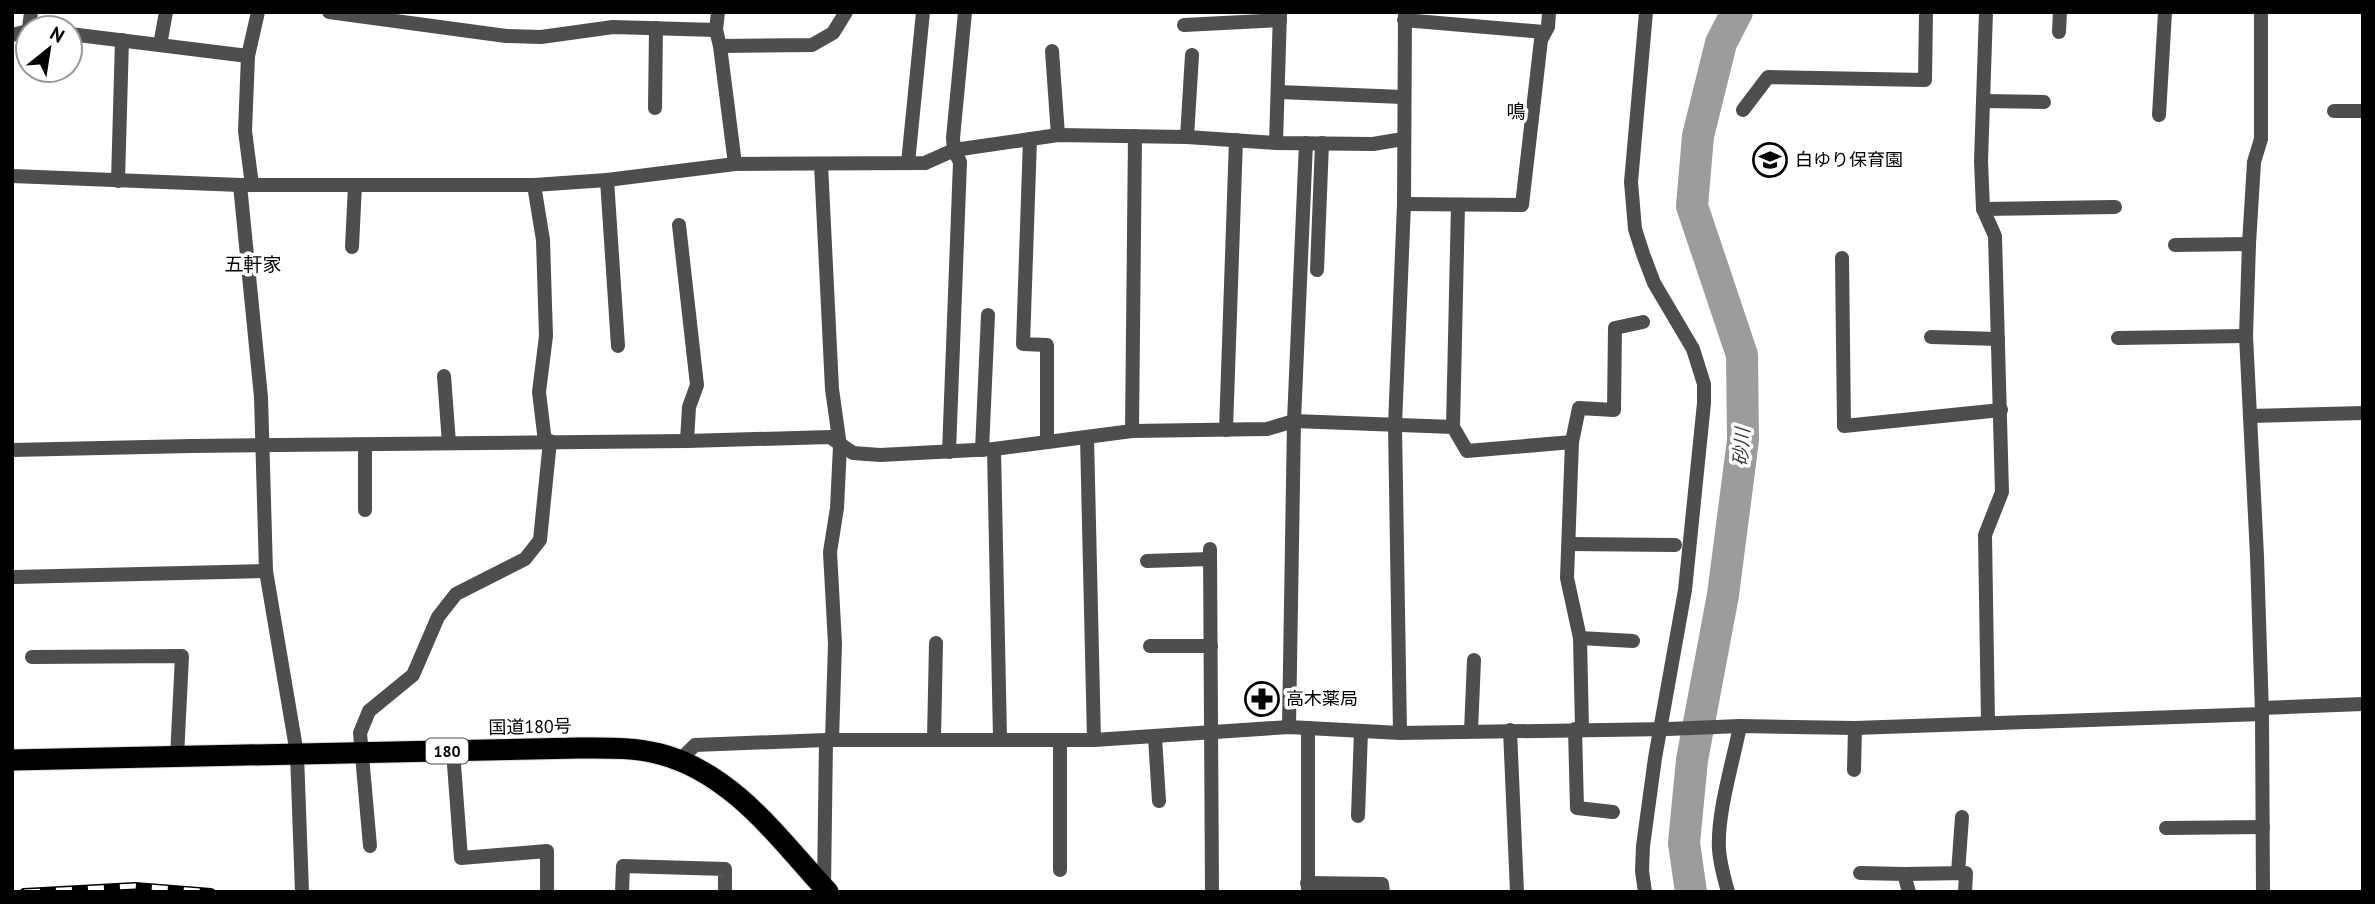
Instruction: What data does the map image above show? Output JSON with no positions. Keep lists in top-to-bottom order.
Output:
{
  "streets": {
    "highway": ["国道180号", "180"]
  },
  "districts": ["鳴", "五軒家"],
  "water": ["砂川"],
  "places": {
    "school or university": ["白ゆり保育園"],
    "pharmacy": ["高木薬局"]
  },
  "north": "top right"
}
